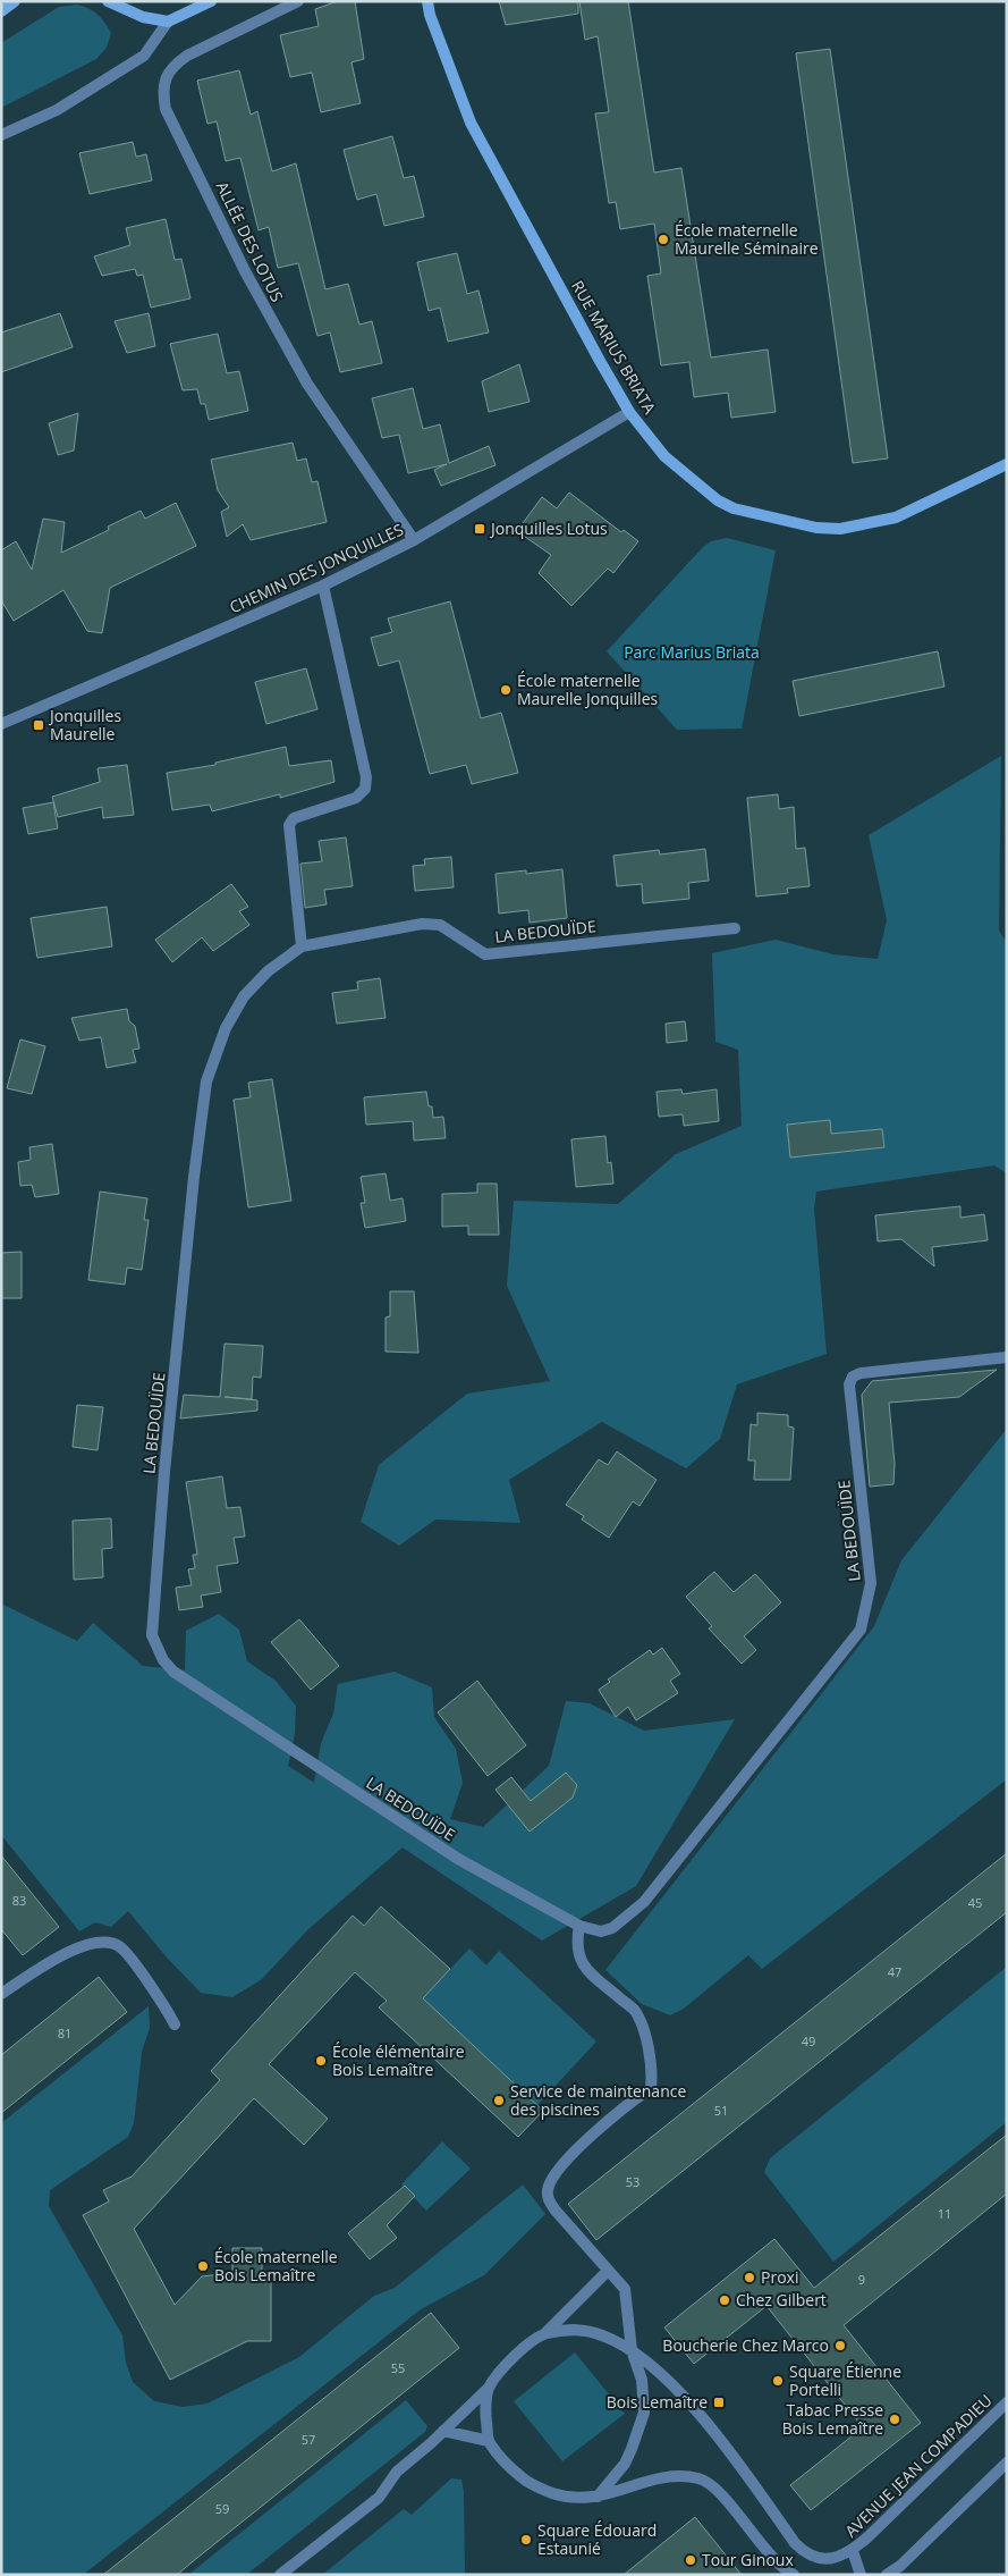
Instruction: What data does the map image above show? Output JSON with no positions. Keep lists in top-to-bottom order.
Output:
{
  "streets": {
    "street": [
      "ALLÉE DES LOTUS",
      "RUE MARIUS BRIATA",
      "CHEMIN DES JONQUILLES",
      "LA BEDOUÏDE",
      "AVENUE JEAN COMPADIEU"
    ]
  },
  "crossings": [
    ["ALLÉE DES LOTUS", "CHEMIN DES JONQUILLES"],
    ["RUE MARIUS BRIATA", "CHEMIN DES JONQUILLES"]
  ],
  "parks": ["Parc Marius Briata"],
  "places": {
    "other": [
      "École maternelle Maurelle Séminaire",
      "École maternelle Maurelle Jonquilles",
      "École élémentaire Bois Lemaître",
      "Service de maintenance des piscines",
      "École maternelle Bois Lemaître",
      "Proxi",
      "Chez Gilbert",
      "Boucherie Chez Marco",
      "Square Étienne Portelli",
      "Tabac Presse Bois Lemaître",
      "Square Édouard Estaunié",
      "Tour Ginoux"
    ],
    "transit": ["Jonquilles Lotus", "Jonquilles Maurelle", "Bois Lemaître"]
  },
  "house_numbers": [
    "83",
    "45",
    "47",
    "81",
    "49",
    "51",
    "53",
    "11",
    "9",
    "55",
    "57",
    "59"
  ]
}
